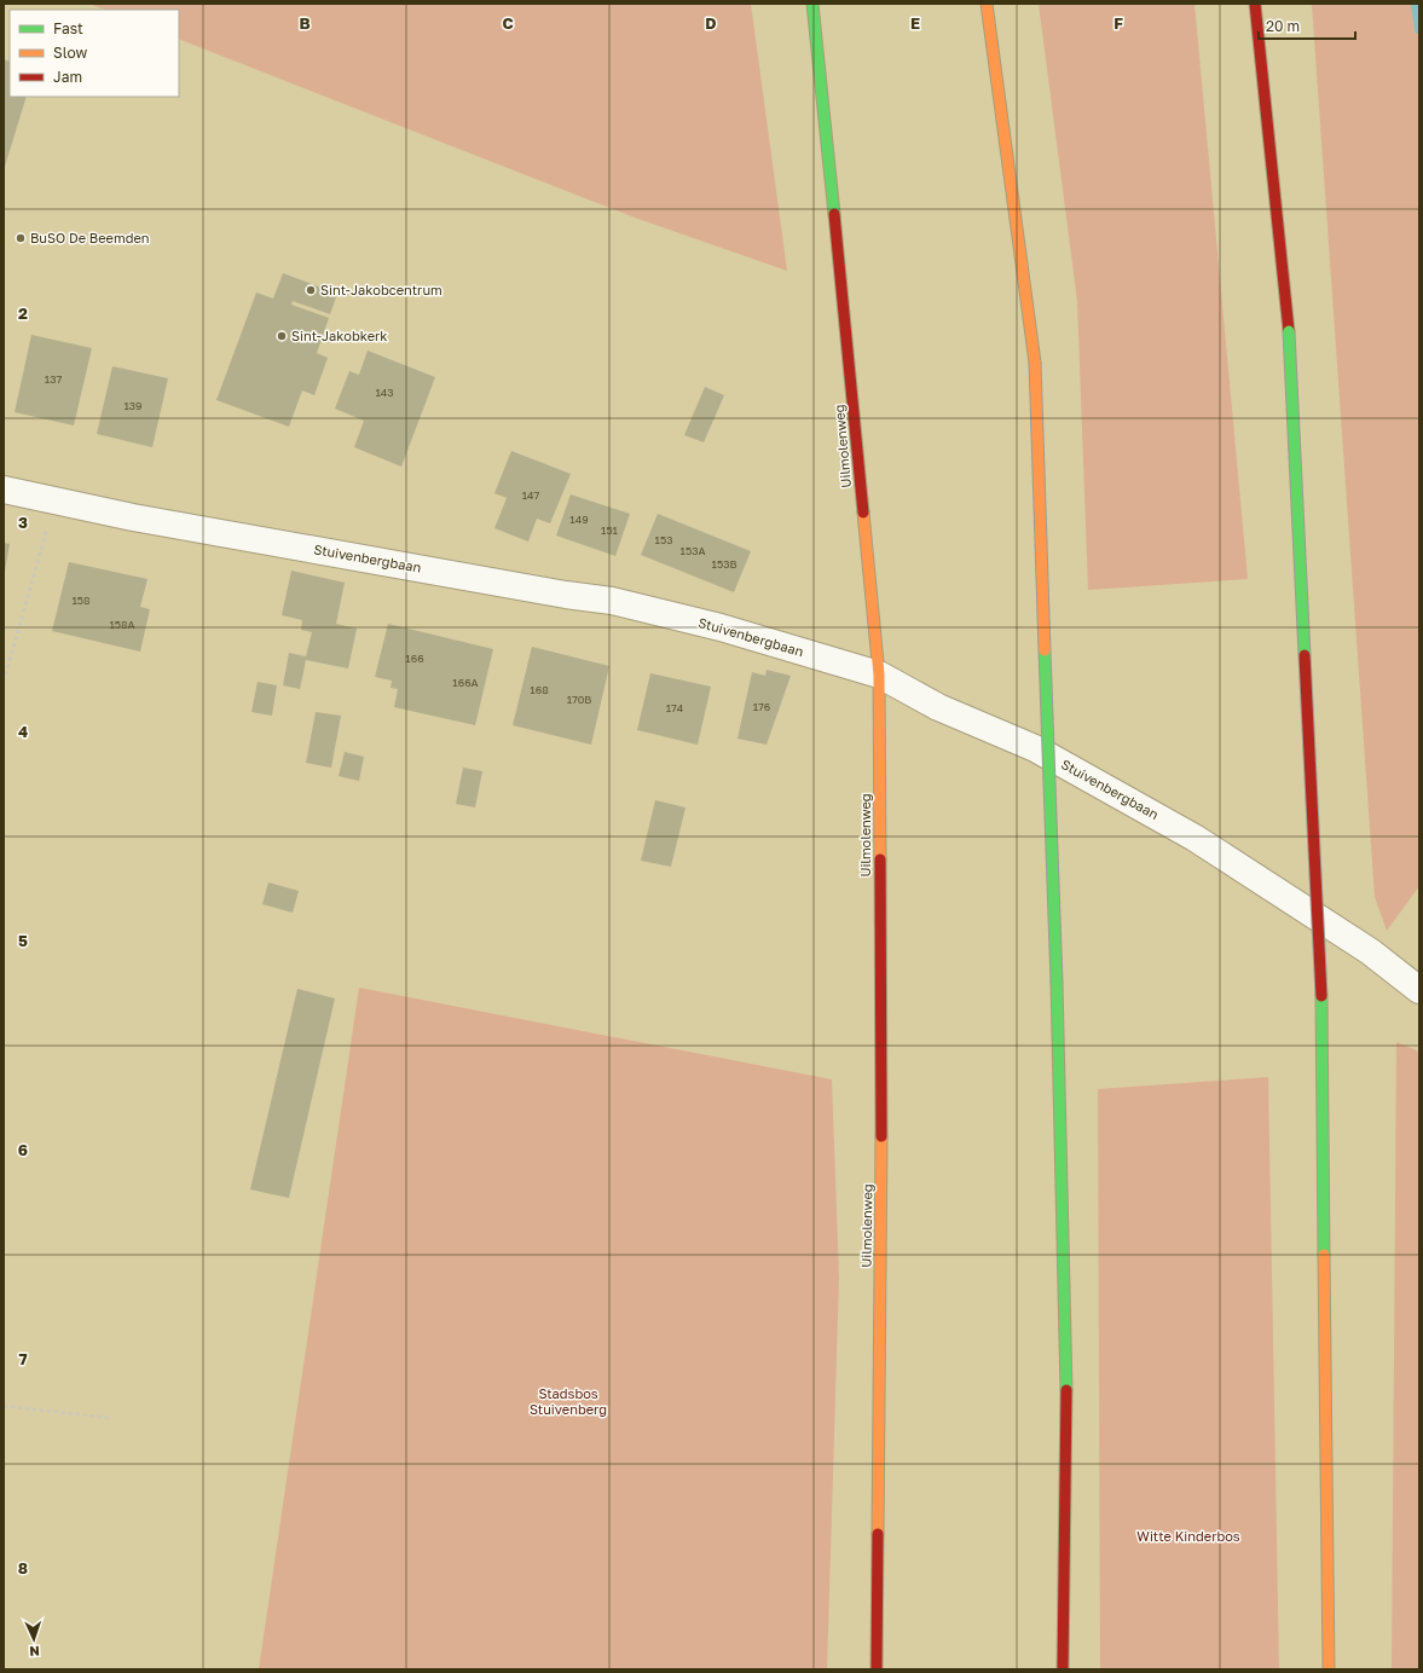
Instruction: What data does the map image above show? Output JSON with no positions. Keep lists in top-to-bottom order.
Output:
{
  "streets": {
    "main road": ["Uilmolenweg"],
    "street": ["Stuivenbergbaan"]
  },
  "crossings": [
    ["Uilmolenweg", "Stuivenbergbaan"]
  ],
  "parks": ["Stadsbos Stuivenberg", "Witte Kinderbos"],
  "places": ["BuSO De Beemden", "Sint-Jakobcentrum", "Sint-Jakobkerk"],
  "house_numbers": [
    "137",
    "143",
    "139",
    "147",
    "149",
    "151",
    "153",
    "153A",
    "153B",
    "158",
    "158A",
    "166",
    "166A",
    "168",
    "170B",
    "176",
    "174"
  ],
  "legend": ["Fast", "Slow", "Jam"],
  "scale_bar": "20 m",
  "north": "bottom",
  "grid": {
    "columns": [
      "B",
      "C",
      "D",
      "E",
      "F"
    ],
    "rows": [
      "2",
      "3",
      "4",
      "5",
      "6",
      "7",
      "8"
    ]
  }
}
